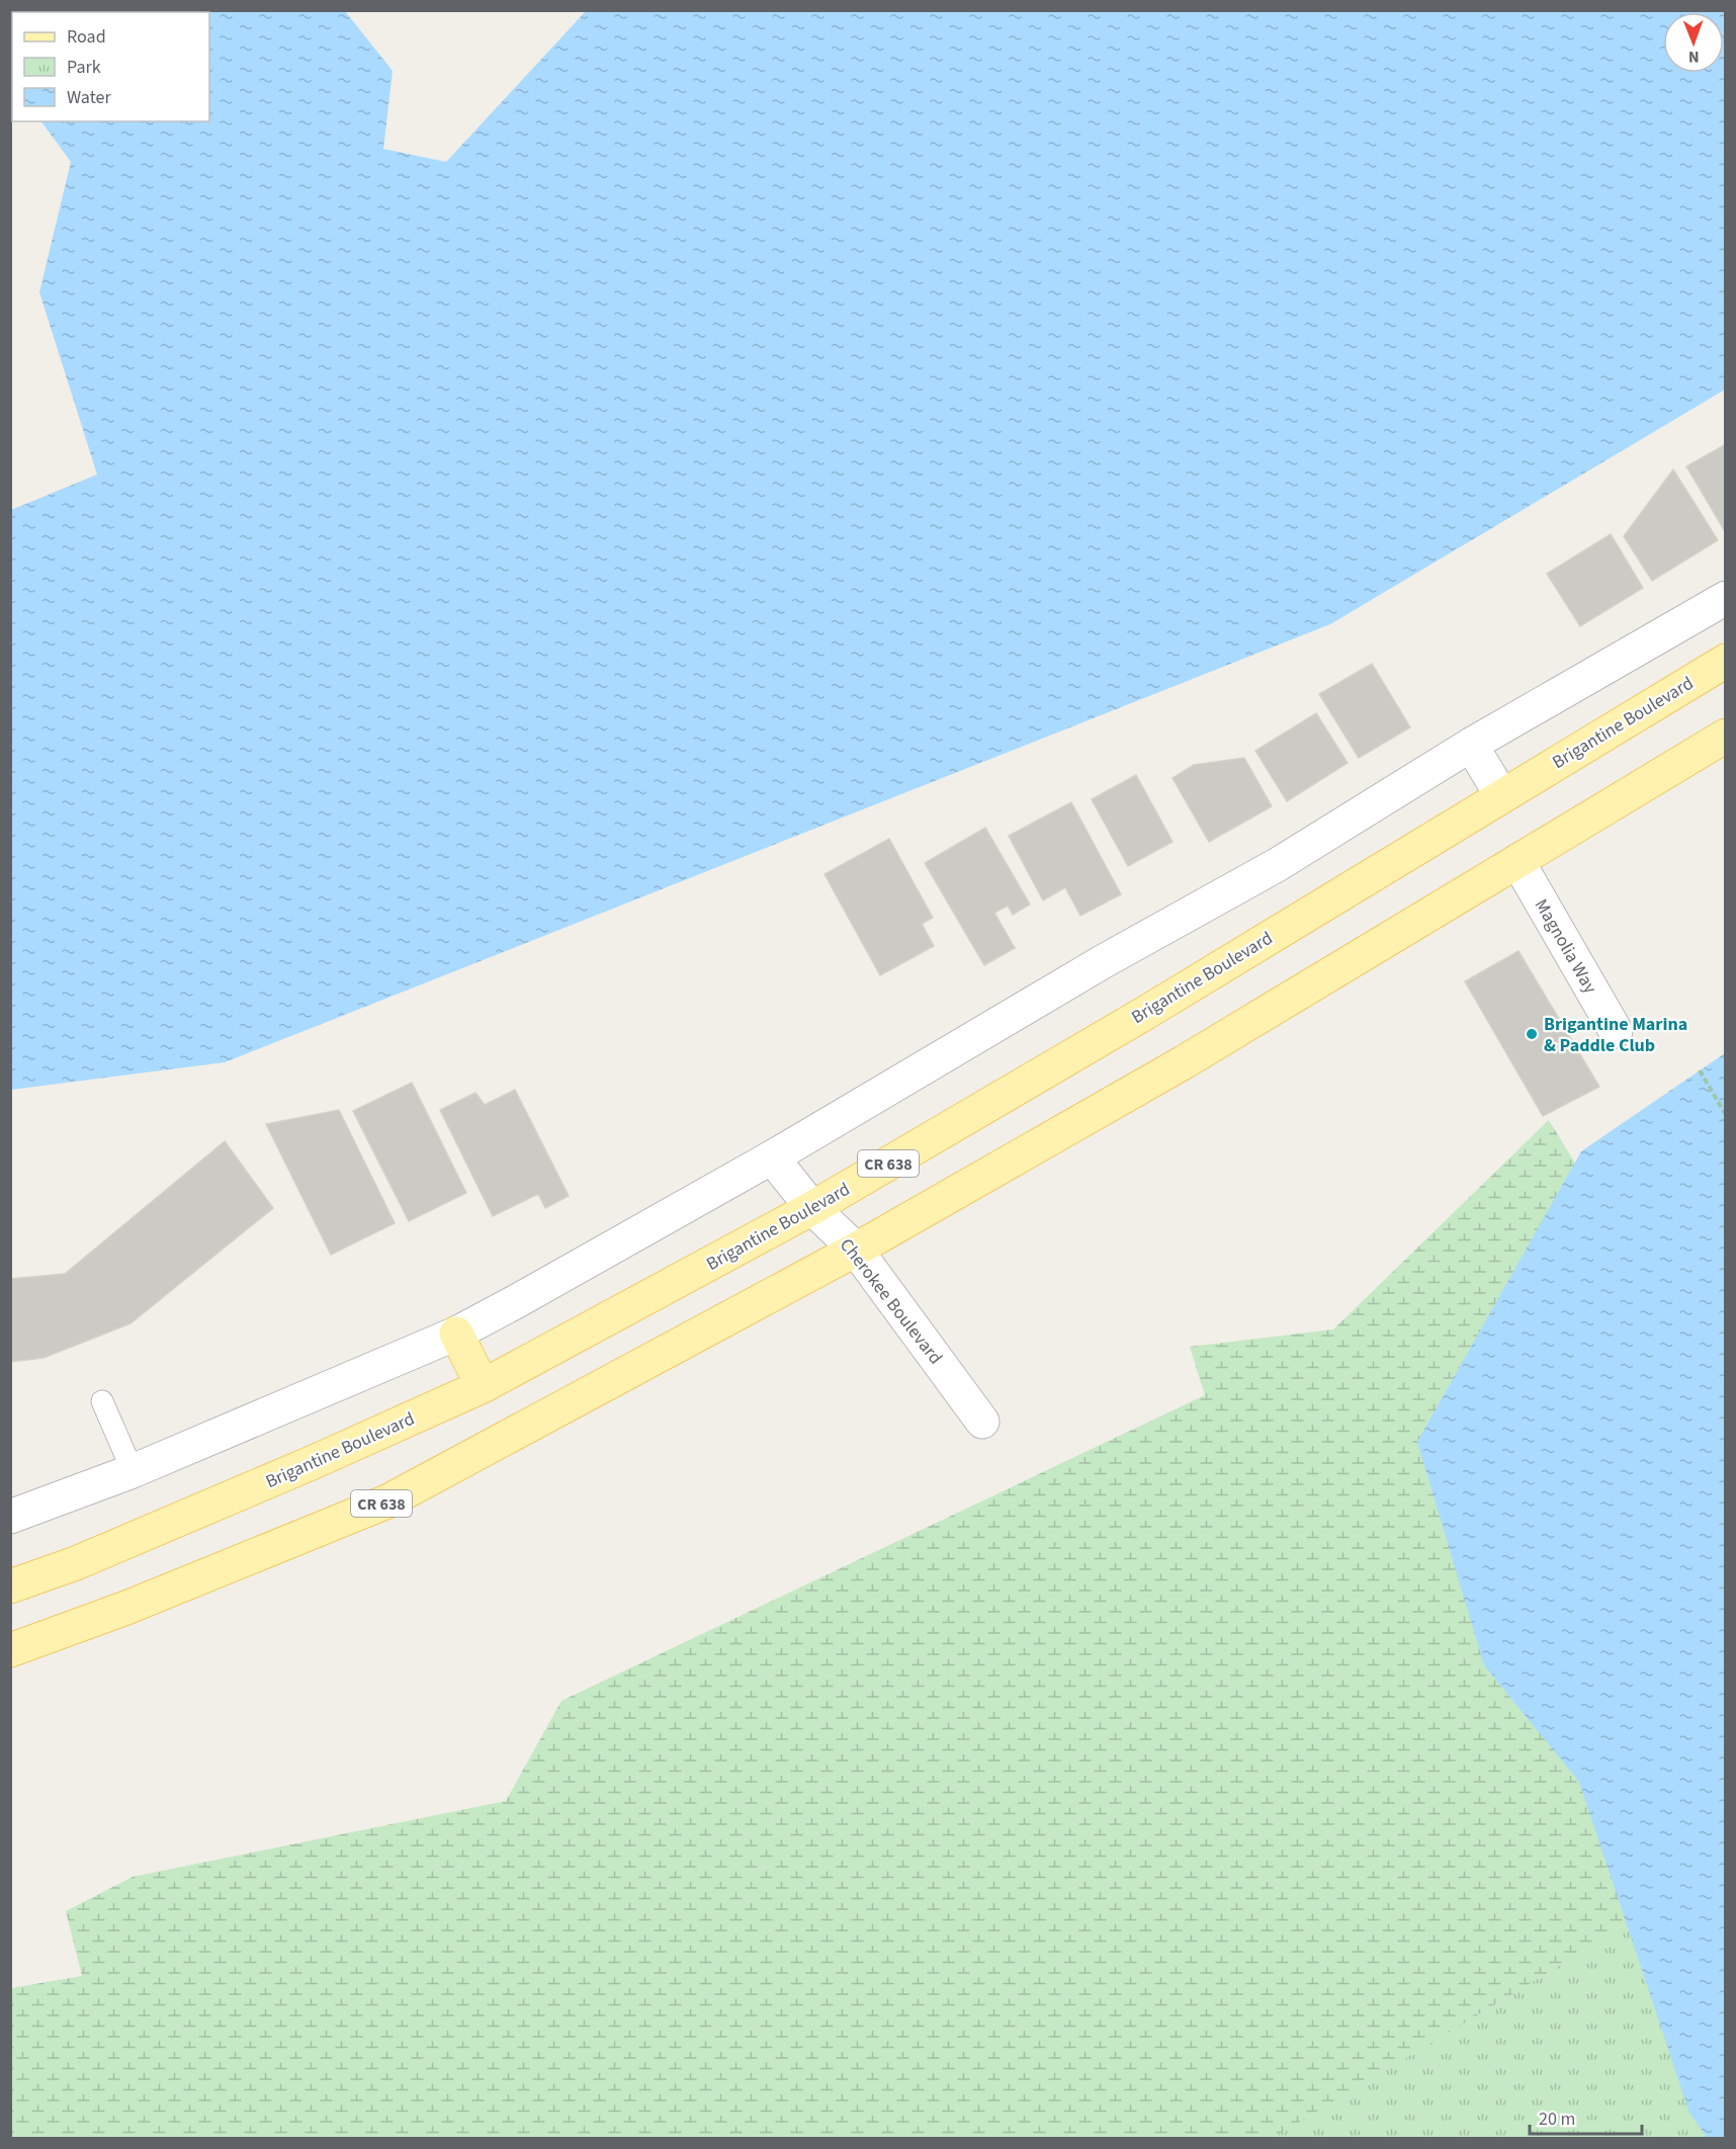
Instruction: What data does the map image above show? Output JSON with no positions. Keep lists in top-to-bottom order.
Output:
{
  "streets": {
    "main road": ["Brigantine Boulevard", "CR 638"],
    "street": ["Magnolia Way", "Cherokee Boulevard"]
  },
  "crossings": [
    ["Brigantine Boulevard", "Cherokee Boulevard"],
    ["Magnolia Way", "CR 638"],
    ["CR 638", "Cherokee Boulevard"]
  ],
  "places": ["Brigantine Marina & Paddle Club"],
  "legend": ["Road", "Park", "Water"],
  "scale_bar": "20 m",
  "north": "bottom"
}
